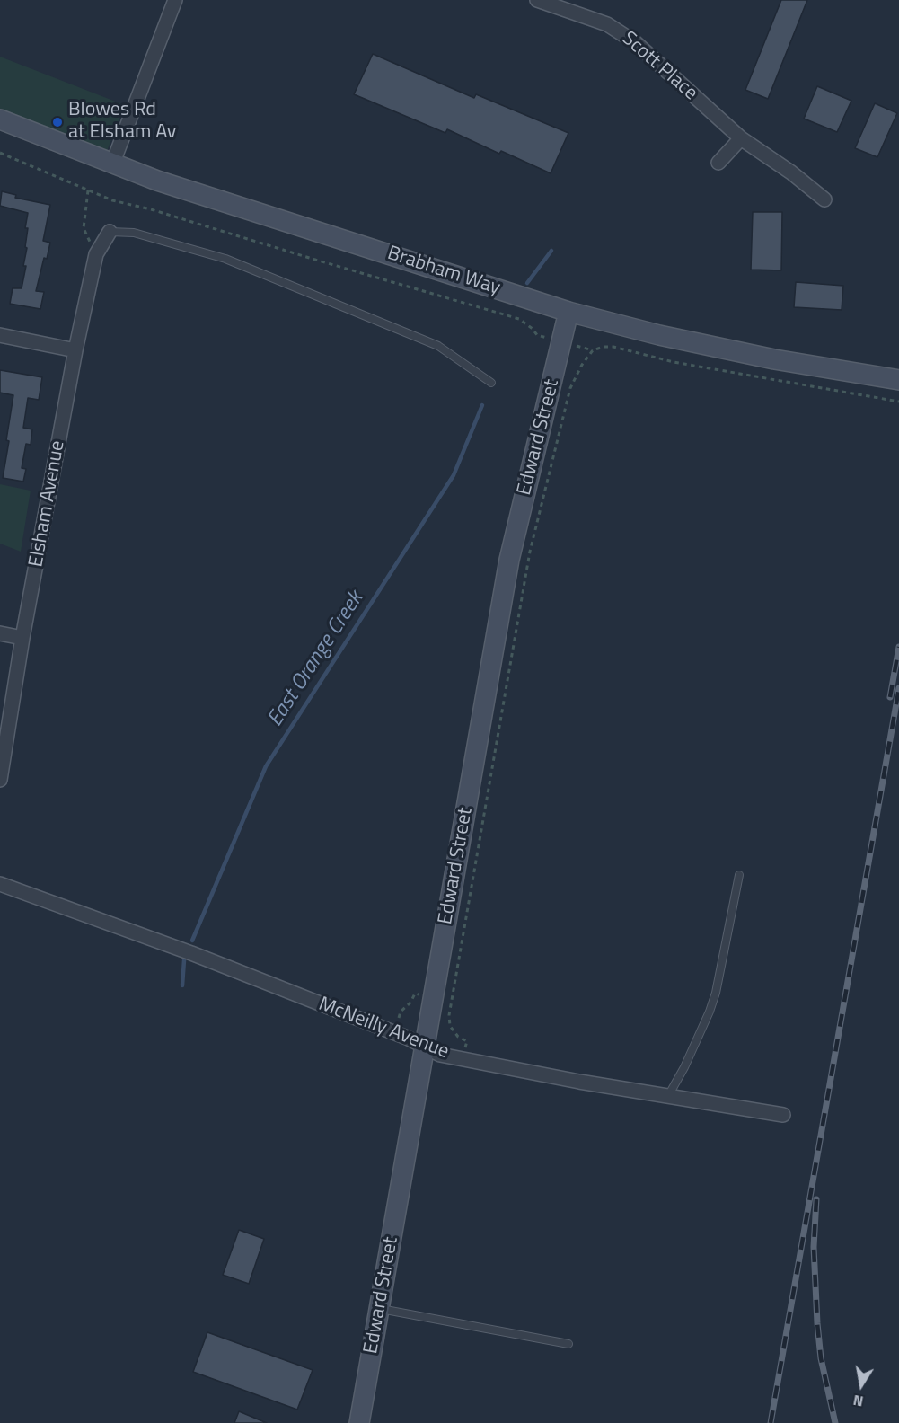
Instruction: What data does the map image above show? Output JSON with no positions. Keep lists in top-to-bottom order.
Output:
{
  "streets": {
    "street": [
      "Scott Place",
      "Brabham Way",
      "Edward Street",
      "Elsham Avenue",
      "McNeilly Avenue"
    ]
  },
  "crossings": [
    ["Brabham Way", "Edward Street"],
    ["Edward Street", "McNeilly Avenue"]
  ],
  "water": ["East Orange Creek"],
  "places": ["Blowes Rd at Elsham Av"],
  "north": "bottom"
}
